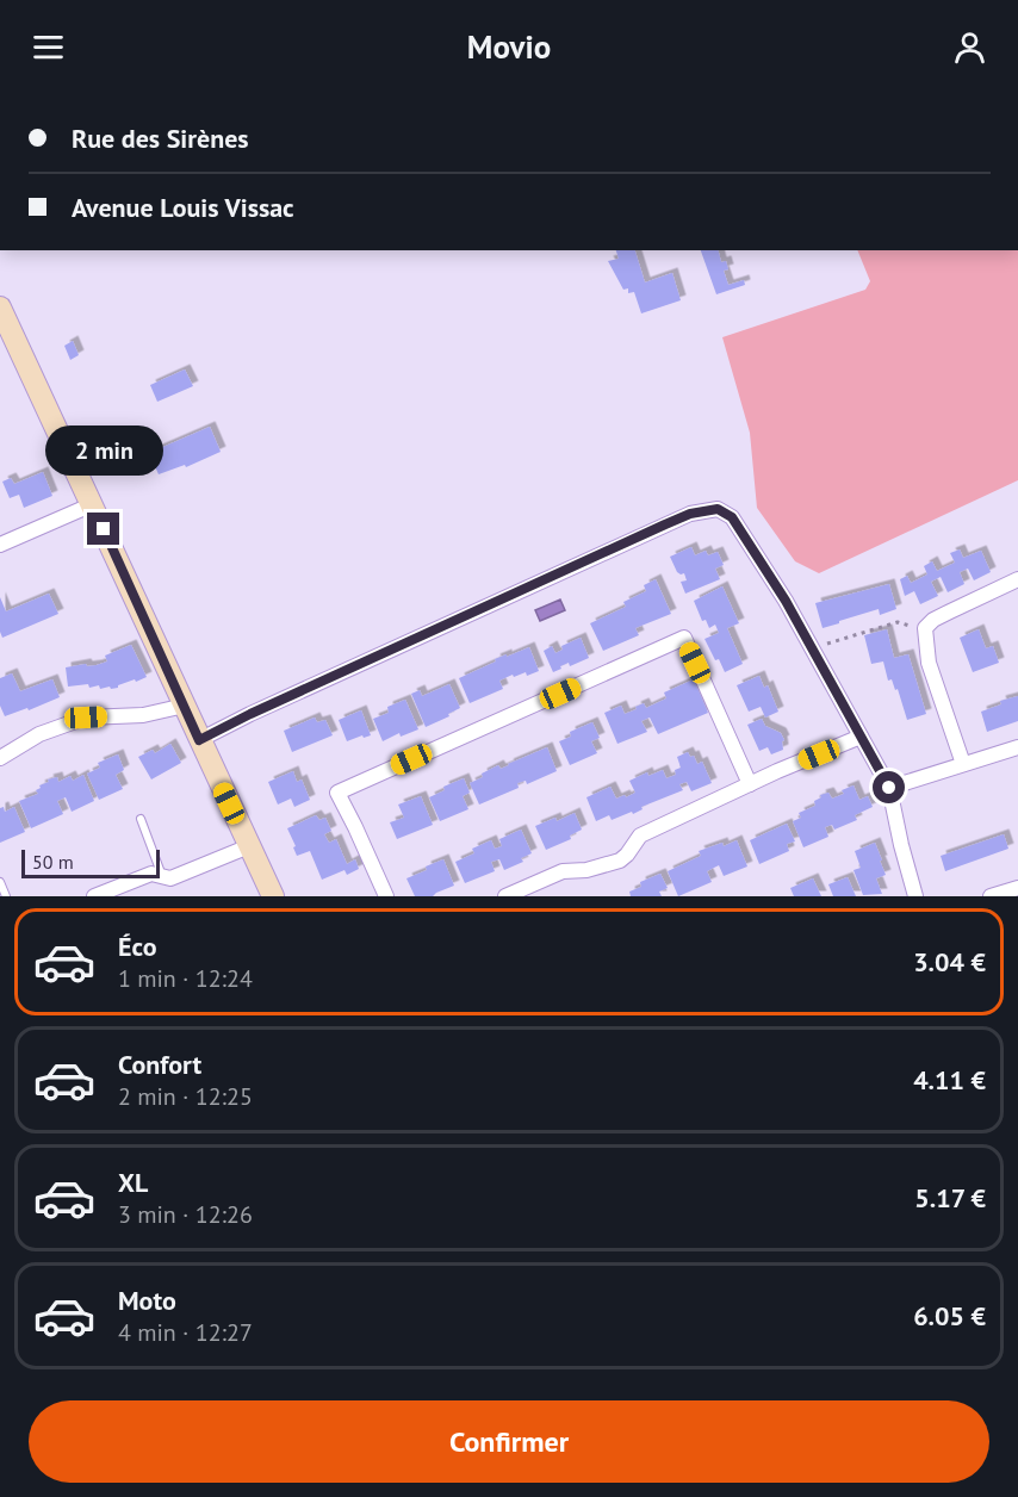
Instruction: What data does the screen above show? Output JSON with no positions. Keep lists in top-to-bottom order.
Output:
{
  "scale_bar": "50 m",
  "page": {
    "header": "Movio",
    "banner": ["Rue des Sirènes", "Avenue Louis Vissac"],
    "bubble": "2 min",
    "scale": "50 m",
    "list": [
      {
        "name": "Éco",
        "note": "1 min · 12:24",
        "value": "3.04 €"
      },
      {
        "name": "Confort",
        "note": "2 min · 12:25",
        "value": "4.11 €"
      },
      {
        "name": "XL",
        "note": "3 min · 12:26",
        "value": "5.17 €"
      },
      {
        "name": "Moto",
        "note": "4 min · 12:27",
        "value": "6.05 €"
      }
    ],
    "buttons": "Confirmer"
  }
}
